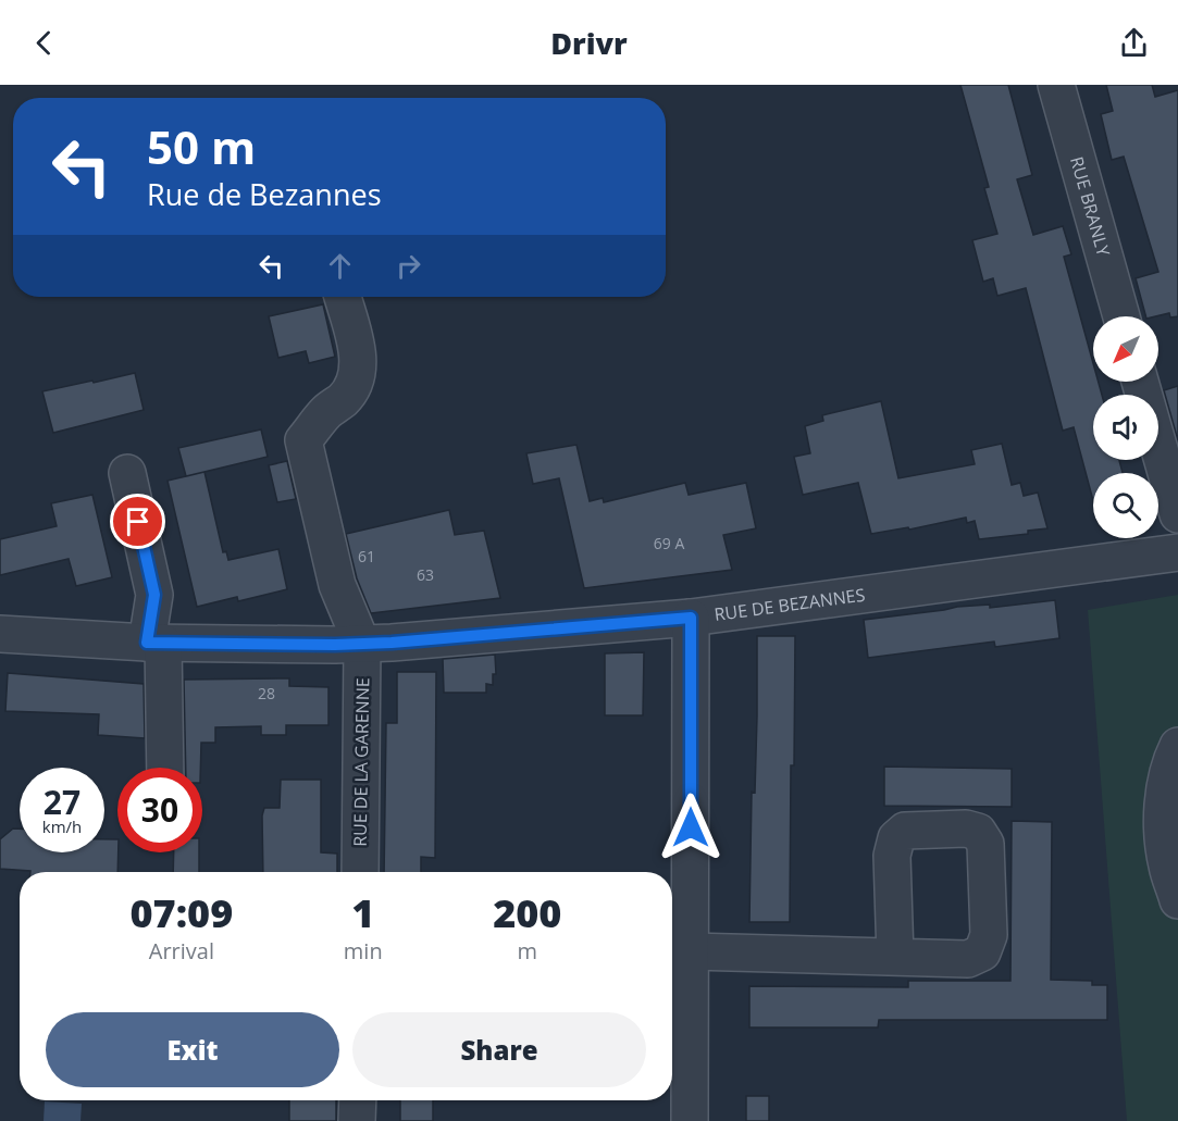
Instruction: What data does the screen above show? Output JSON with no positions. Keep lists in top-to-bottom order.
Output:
{
  "streets": {
    "street": ["RUE BRANLY", "RUE DE BEZANNES", "RUE DE LA GARENNE"]
  },
  "crossings": [
    ["RUE DE BEZANNES", "RUE DE LA GARENNE"]
  ],
  "house_numbers": [
    "69 A",
    "61",
    "63",
    "28"
  ],
  "north": "bottom left",
  "page": {
    "header": "Drivr",
    "turn": ["50 m", "Rue de Bezannes"],
    "speed": "27 km/h",
    "limit": "30",
    "eta": [
      "07:09",
      "Arrival",
      "1",
      "min",
      "200",
      "m"
    ],
    "buttons": ["Exit", "Share"]
  }
}
